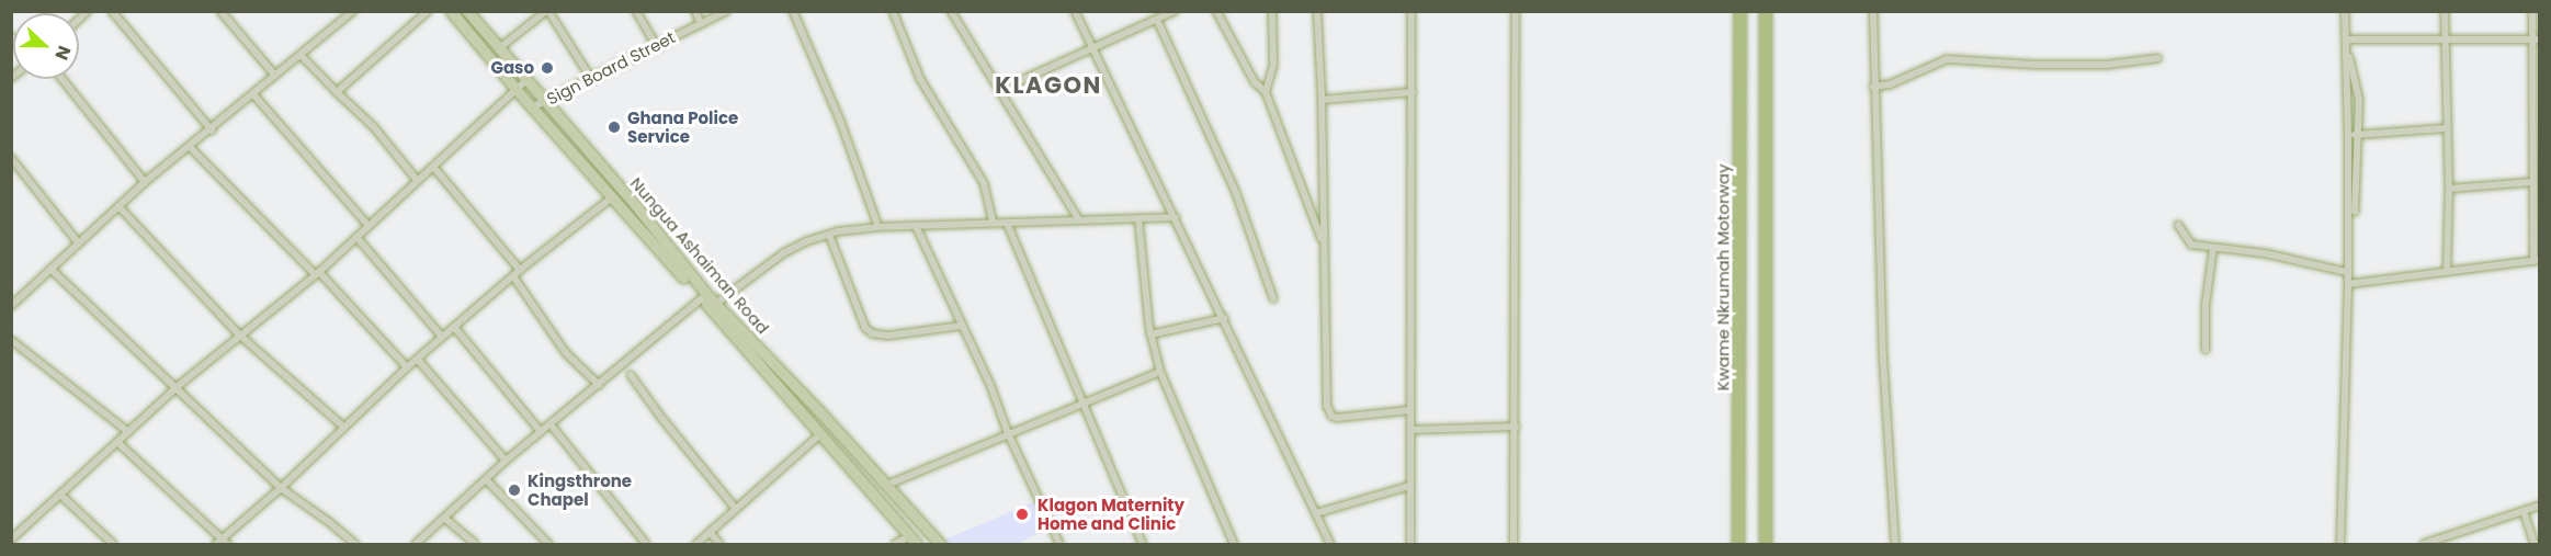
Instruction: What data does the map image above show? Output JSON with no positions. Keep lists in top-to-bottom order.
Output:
{
  "streets": {
    "highway": ["Kwame Nkrumah Motorway"],
    "main road": ["Nungua Ashaiman Road"],
    "street": ["Sign Board Street"]
  },
  "crossings": [
    ["Sign Board Street", "Nungua Ashaiman Road"]
  ],
  "districts": ["KLAGON"],
  "places": [
    "Gaso",
    "Ghana Police Service",
    "Kingsthrone Chapel",
    "Klagon Maternity Home and Clinic"
  ],
  "north": "right"
}
